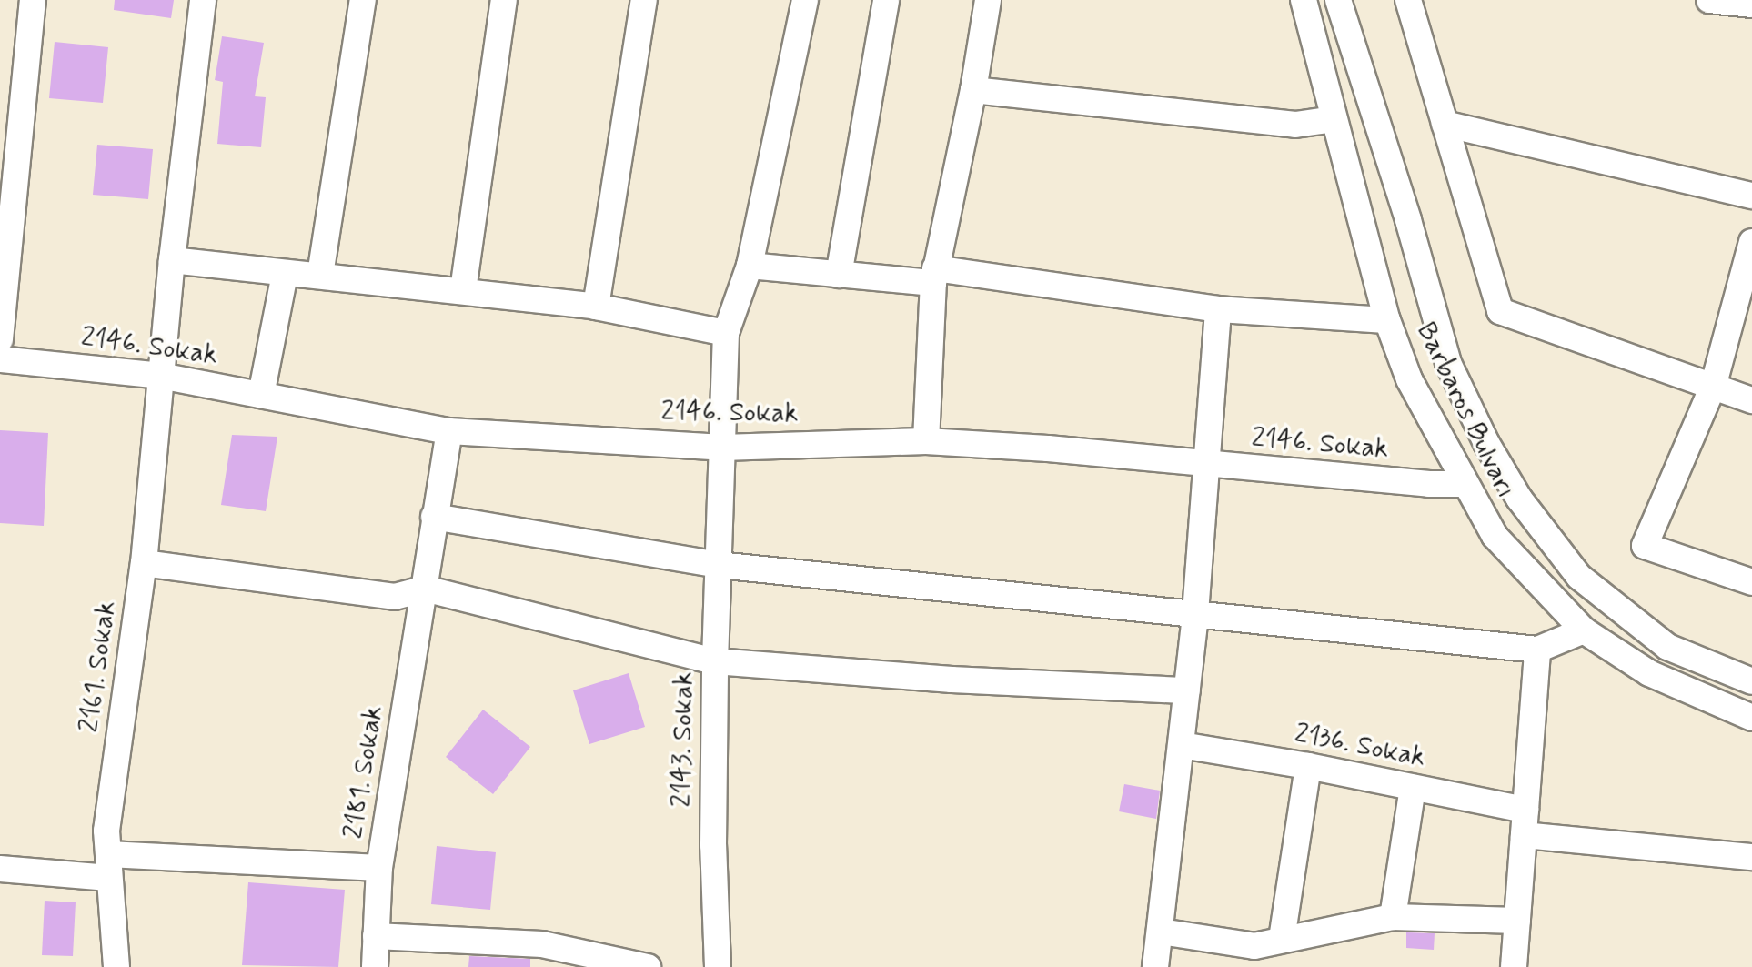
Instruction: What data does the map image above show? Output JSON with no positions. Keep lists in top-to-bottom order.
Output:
{
  "streets": {
    "street": [
      "2146. Sokak",
      "Barbaros Bulvarı",
      "2161. Sokak",
      "2143. Sokak",
      "2136. Sokak",
      "2181. Sokak"
    ]
  },
  "crossings": [
    ["2146. Sokak", "Barbaros Bulvarı"],
    ["2146. Sokak", "2161. Sokak"],
    ["2146. Sokak", "2143. Sokak"],
    ["2146. Sokak", "2181. Sokak"]
  ]
}
